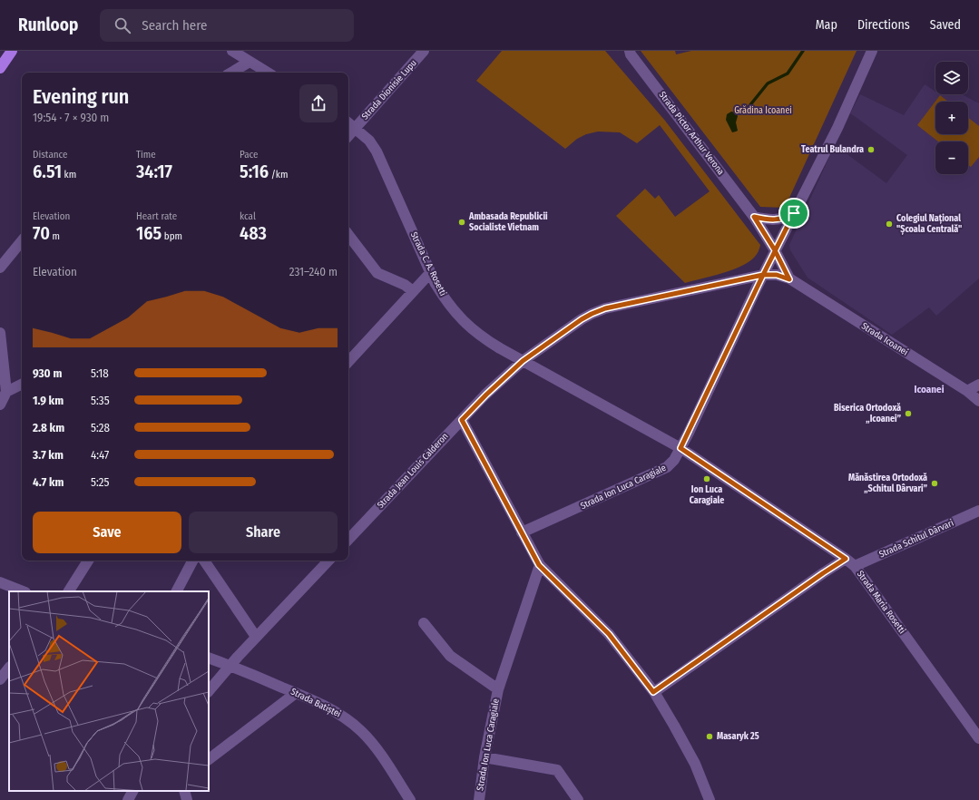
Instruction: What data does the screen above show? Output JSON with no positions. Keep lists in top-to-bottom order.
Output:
{
  "streets": {
    "street": [
      "Strada Dionisie Lupu",
      "Strada Pictor Arthur Verona",
      "Strada C. A. Rosetti",
      "Strada Icoanei",
      "Strada Jean Louis Calderon",
      "Strada Ion Luca Caragiale",
      "Strada Schitul Dârvari",
      "Strada Maria Rosetti",
      "Strada Batiștei"
    ]
  },
  "crossings": [
    ["Strada Dionisie Lupu", "Strada C. A. Rosetti"],
    ["Strada C. A. Rosetti", "Strada Jean Louis Calderon"],
    ["Strada C. A. Rosetti", "Strada Ion Luca Caragiale"],
    ["Strada C. A. Rosetti", "Strada Maria Rosetti"],
    ["Strada Icoanei", "Strada Jean Louis Calderon"],
    ["Strada Icoanei", "Strada Ion Luca Caragiale"],
    ["Strada Jean Louis Calderon", "Strada Ion Luca Caragiale"],
    ["Strada Ion Luca Caragiale", "Strada Maria Rosetti"],
    ["Strada Schitul Dârvari", "Strada Maria Rosetti"]
  ],
  "districts": ["Icoanei"],
  "parks": ["Grădina Icoanei"],
  "places": [
    "Teatrul Bulandra",
    "Ambasada Republicii Socialiste Vietnam",
    "Colegiul Național \"Școala Centrală\"",
    "Biserica Ortodoxă „Icoanei”",
    "Ion Luca Caragiale",
    "Mănăstirea Ortodoxă „Schitul Dârvari”",
    "Masaryk 25"
  ],
  "page": {
    "header": "Runloop",
    "search": "Search here",
    "nav": ["Map", "Directions", "Saved"],
    "map_buttons": ["+", "−"],
    "heading": ["Evening run", "19:54 · 7 × 930 m"],
    "stats": [
      ["Distance", "6.51 km"],
      ["Time", "34:17"],
      ["Pace", "5:16 /km"],
      ["Elevation", "70 m"],
      ["Heart rate", "165 bpm"],
      ["kcal", "483"]
    ],
    "chart": ["Elevation", "231–240 m"],
    "list": [
      {
        "name": "930 m",
        "note": "5:18"
      },
      {
        "name": "1.9 km",
        "note": "5:35"
      },
      {
        "name": "2.8 km",
        "note": "5:28"
      },
      {
        "name": "3.7 km",
        "note": "4:47"
      },
      {
        "name": "4.7 km",
        "note": "5:25"
      }
    ],
    "buttons": ["Save", "Share"]
  }
}
